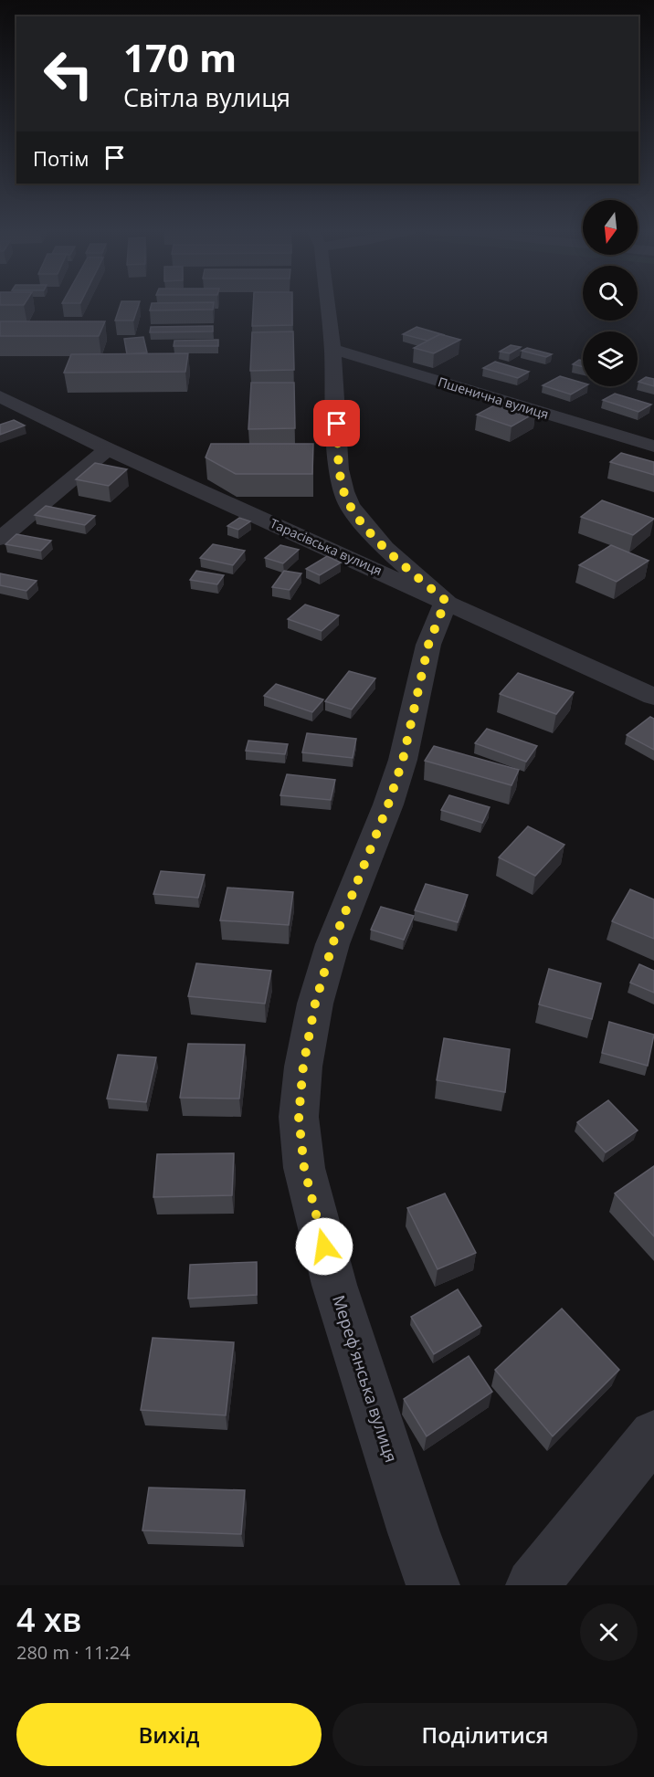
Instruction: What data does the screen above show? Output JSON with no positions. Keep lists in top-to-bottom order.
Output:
{
  "streets": {
    "street": ["Пшенична вулиця", "Тарасівська вулиця", "Мереф'янська вулиця"]
  },
  "crossings": [
    ["Тарасівська вулиця", "Мереф'янська вулиця"]
  ],
  "north": "bottom",
  "page": {
    "turn": ["170 m", "Світла вулиця"],
    "then": "Потім",
    "heading": ["4 хв", "280 m · 11:24"],
    "buttons": ["Вихід", "Поділитися"]
  }
}
